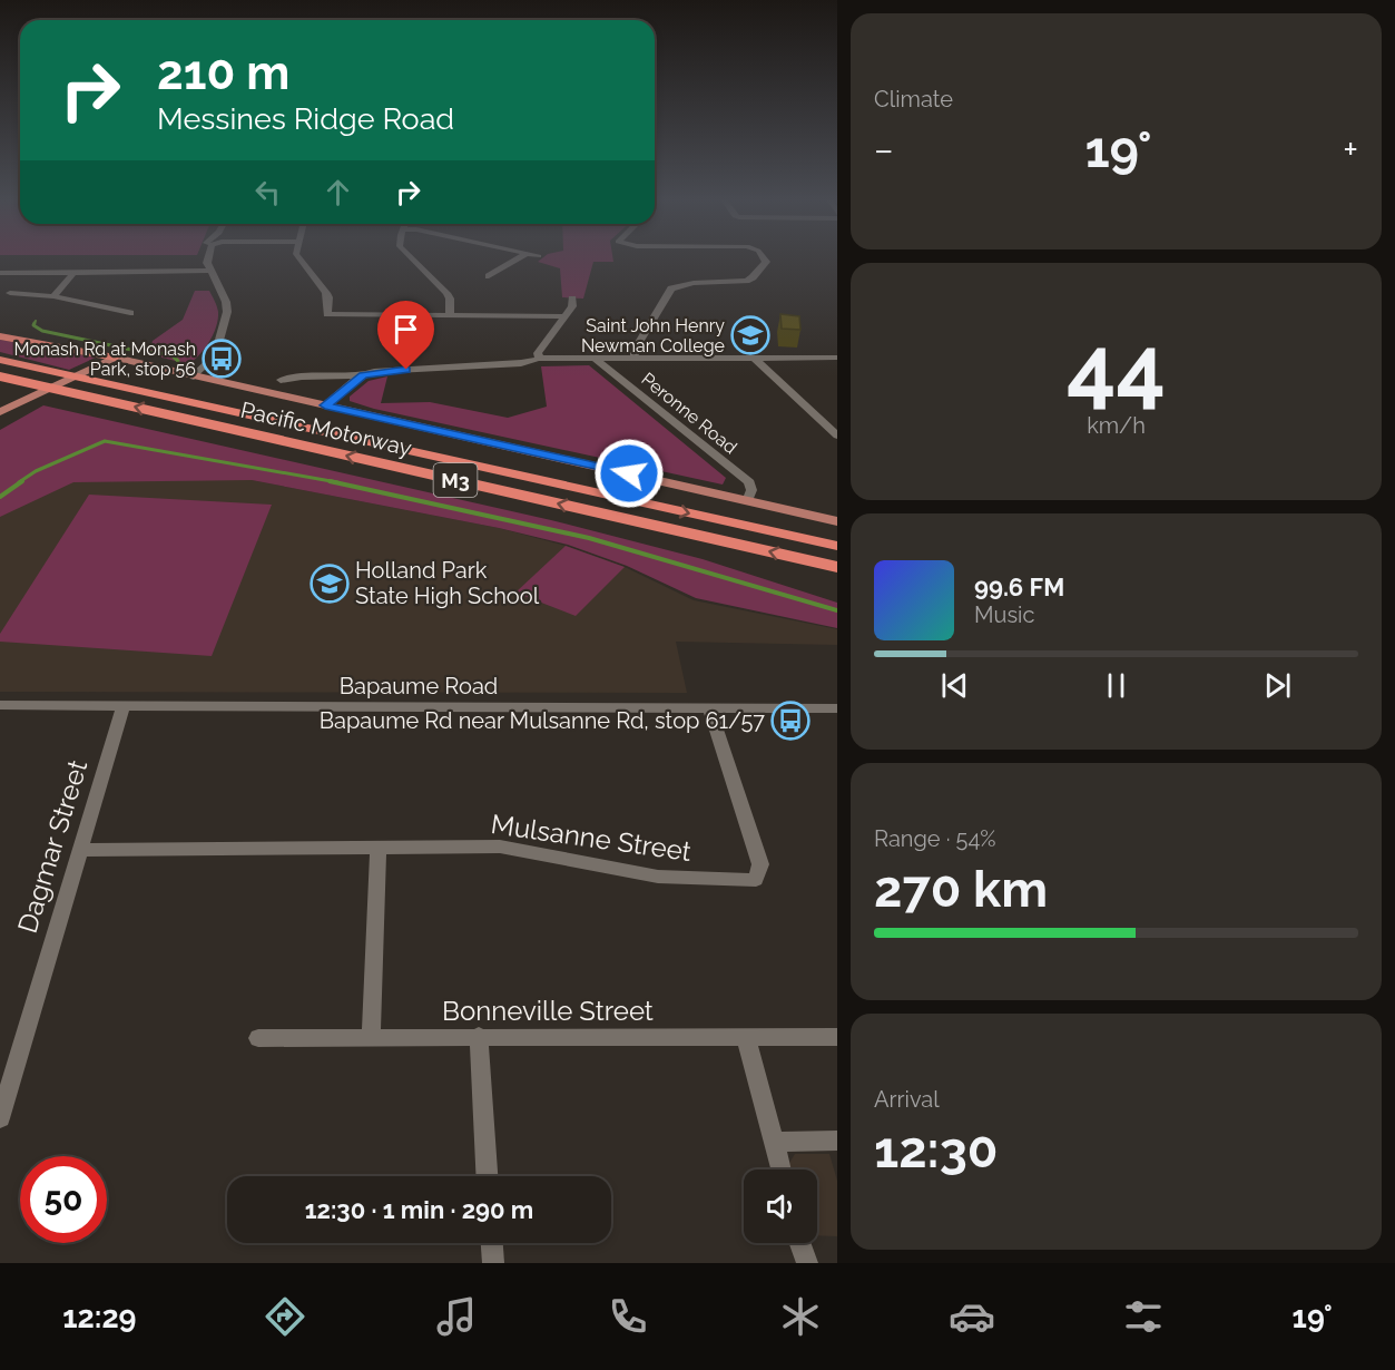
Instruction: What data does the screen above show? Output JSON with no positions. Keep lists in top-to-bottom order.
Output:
{
  "streets": {
    "highway": ["Pacific Motorway", "M3"],
    "street": [
      "Peronne Road",
      "Bapaume Road",
      "Mulsanne Street",
      "Dagmar Street",
      "Bonneville Street"
    ]
  },
  "crossings": [
    ["Bapaume Road", "Mulsanne Street"],
    ["Bapaume Road", "Dagmar Street"],
    ["Mulsanne Street", "Dagmar Street"]
  ],
  "places": {
    "school or university": ["Saint John Henry Newman College", "Holland Park State High School"],
    "bus stop": ["Monash Rd at Monash Park, stop 56", "Bapaume Rd near Mulsanne Rd, stop 61/57"]
  },
  "page": {
    "tile": [
      "Climate",
      ["44", "km/h"],
      ["Range · 54%", "270 km"],
      ["Arrival", "12:30"]
    ],
    "turn": ["210 m", "Messines Ridge Road"],
    "heat": ["−", "19°", "+"],
    "song": ["99.6 FM", "Music"],
    "limit": "50",
    "trip": "12:30 · 1 min · 290 m",
    "tabs": ["12:29", "19°"]
  }
}
